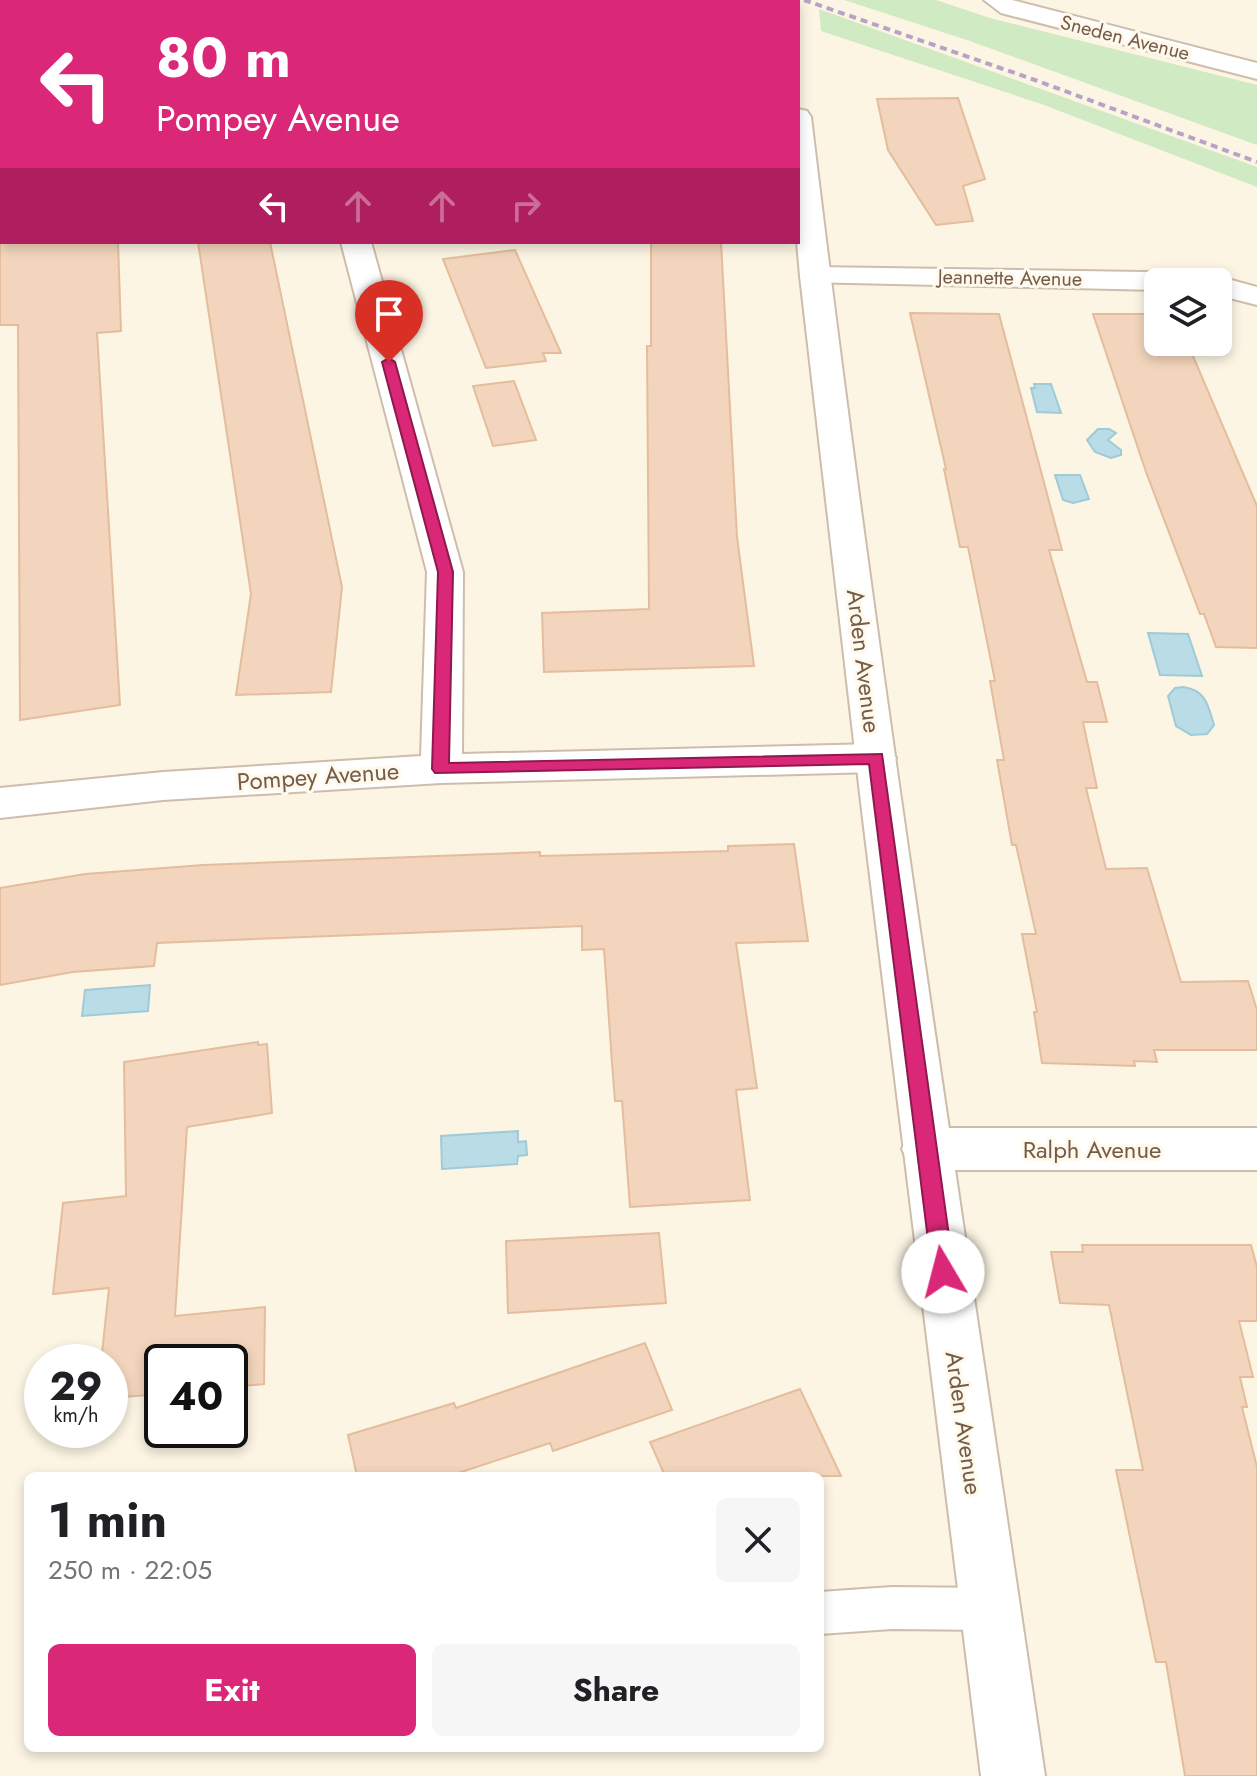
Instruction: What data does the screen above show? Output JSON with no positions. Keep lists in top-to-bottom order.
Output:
{
  "streets": {
    "street": [
      "Sneden Avenue",
      "Jeannette Avenue",
      "Arden Avenue",
      "Pompey Avenue",
      "Ralph Avenue"
    ]
  },
  "crossings": [
    ["Jeannette Avenue", "Arden Avenue"],
    ["Arden Avenue", "Pompey Avenue"],
    ["Arden Avenue", "Ralph Avenue"]
  ],
  "page": {
    "turn": ["80 m", "Pompey Avenue"],
    "speed": "29 km/h",
    "limit": "40",
    "heading": ["1 min", "250 m · 22:05"],
    "buttons": ["Exit", "Share"]
  }
}
